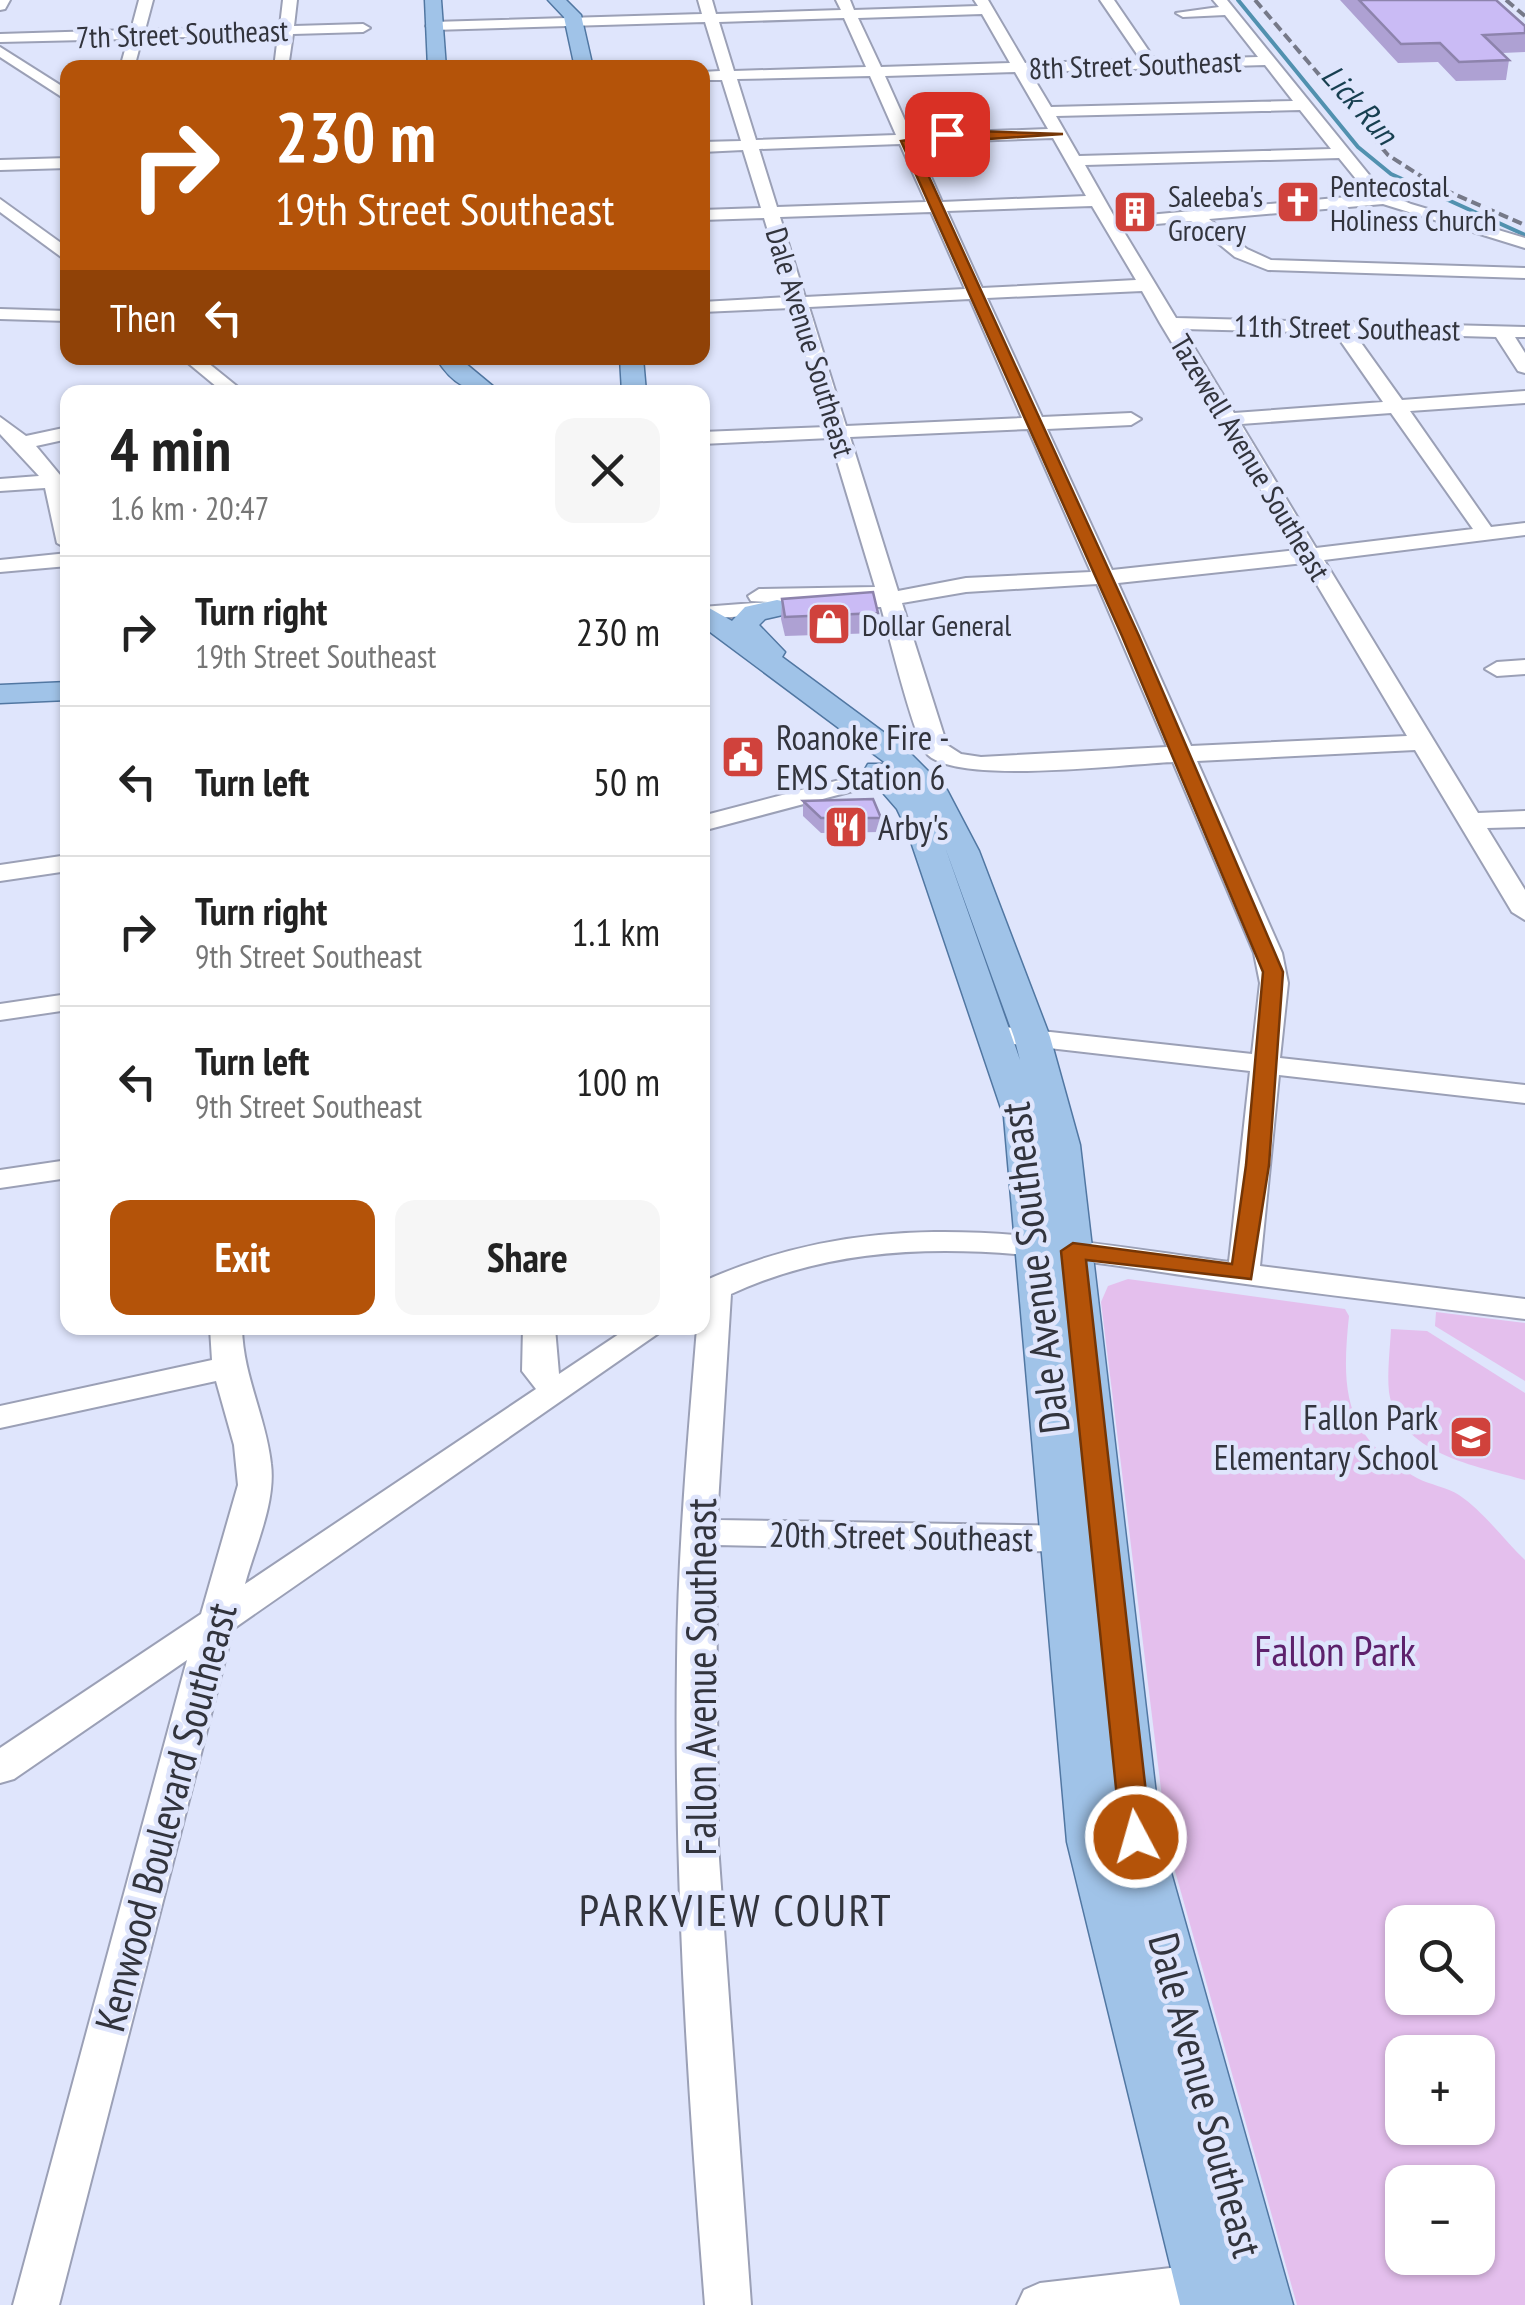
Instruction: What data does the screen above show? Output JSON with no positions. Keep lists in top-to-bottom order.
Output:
{
  "streets": {
    "main road": ["Dale Avenue Southeast"],
    "street": [
      "7th Street Southeast",
      "8th Street Southeast",
      "11th Street Southeast",
      "Tazewell Avenue Southeast",
      "20th Street Southeast",
      "Fallon Avenue Southeast",
      "Kenwood Boulevard Southeast"
    ]
  },
  "crossings": [
    ["8th Street Southeast", "Dale Avenue Southeast"],
    ["8th Street Southeast", "Tazewell Avenue Southeast"],
    ["11th Street Southeast", "Tazewell Avenue Southeast"],
    ["Dale Avenue Southeast", "Tazewell Avenue Southeast"],
    ["Dale Avenue Southeast", "20th Street Southeast"],
    ["20th Street Southeast", "Fallon Avenue Southeast"]
  ],
  "districts": ["PARKVIEW COURT"],
  "water": ["Lick Run"],
  "parks": ["Fallon Park"],
  "places": {
    "church": ["Pentecostal Holiness Church"],
    "building": ["Saleeba's Grocery"],
    "shop": ["Dollar General"],
    "public building": ["Roanoke Fire - EMS Station 6"],
    "restaurant": ["Arby's"],
    "school or university": ["Fallon Park Elementary School"]
  },
  "page": {
    "turn": ["230 m", "19th Street Southeast"],
    "then": "Then",
    "heading": ["4 min", "1.6 km · 20:47"],
    "list": [
      {
        "name": "Turn right",
        "note": "19th Street Southeast",
        "value": "230 m"
      },
      {
        "name": "Turn left",
        "value": "50 m"
      },
      {
        "name": "Turn right",
        "note": "9th Street Southeast",
        "value": "1.1 km"
      },
      {
        "name": "Turn left",
        "note": "9th Street Southeast",
        "value": "100 m"
      }
    ],
    "buttons": ["Exit", "Share"],
    "map_buttons": ["+", "−"]
  }
}
